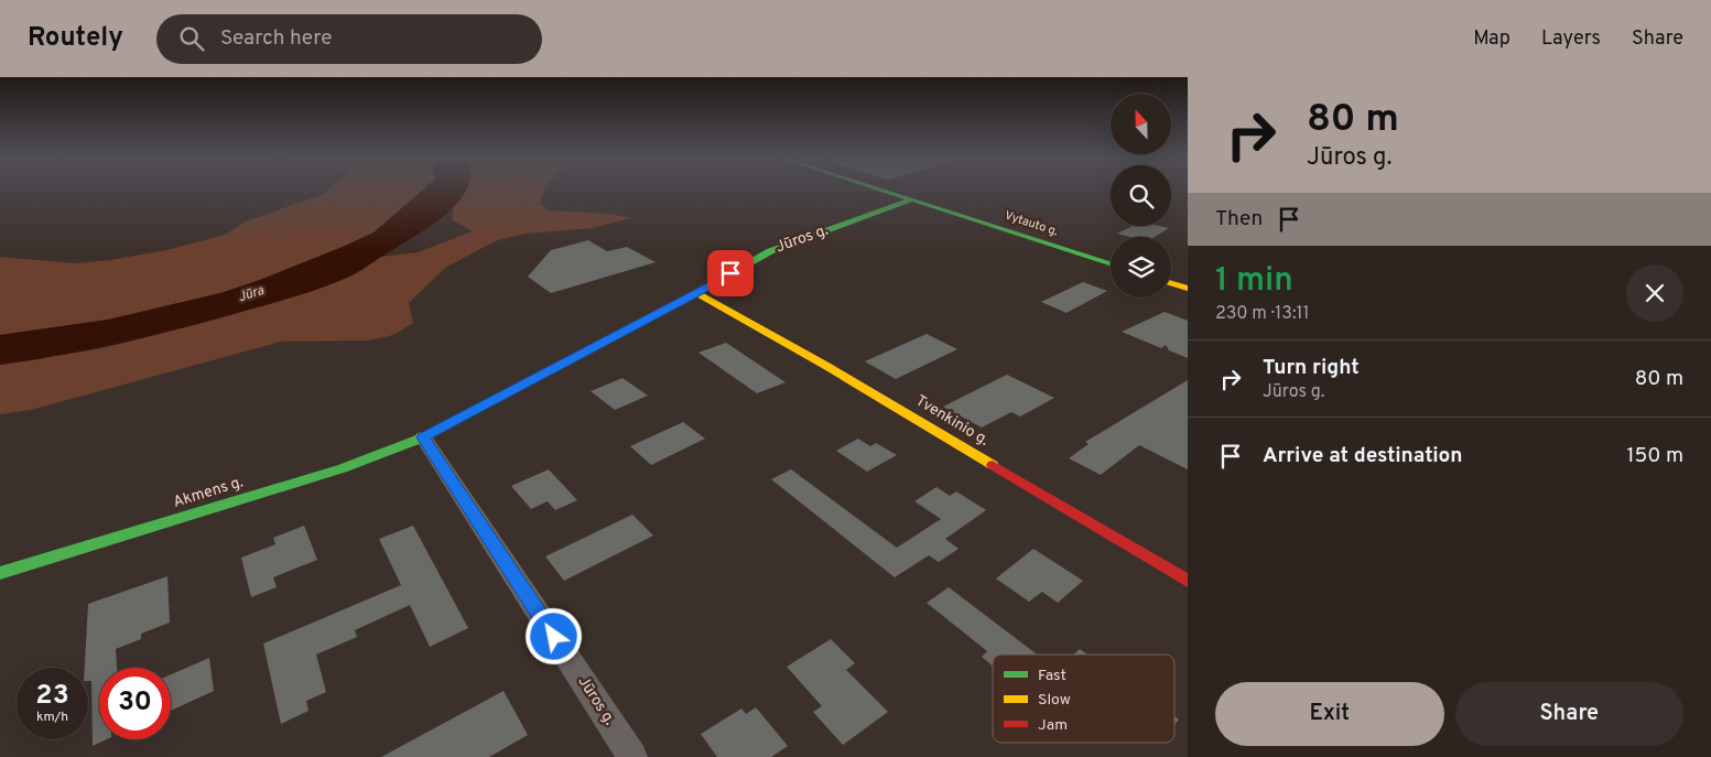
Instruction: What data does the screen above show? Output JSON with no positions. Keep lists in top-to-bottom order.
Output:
{
  "streets": {
    "street": [
      "Vytauto g.",
      "Jūros g.",
      "Tvenkinio g.",
      "Akmens g."
    ]
  },
  "crossings": [
    ["Vytauto g.", "Jūros g."],
    ["Jūros g.", "Tvenkinio g."],
    ["Jūros g.", "Akmens g."]
  ],
  "water": ["Jūra"],
  "legend": ["Fast", "Slow", "Jam"],
  "north": "top",
  "page": {
    "header": "Routely",
    "search": "Search here",
    "nav": ["Map", "Layers", "Share"],
    "turn": ["80 m", "Jūros g."],
    "then": "Then",
    "heading": ["1 min", "230 m · 13:11"],
    "list": [
      {
        "name": "Turn right",
        "note": "Jūros g.",
        "value": "80 m"
      },
      {
        "name": "Arrive at destination",
        "value": "150 m"
      }
    ],
    "speed": "23 km/h",
    "limit": "30",
    "buttons": ["Exit", "Share"]
  }
}
